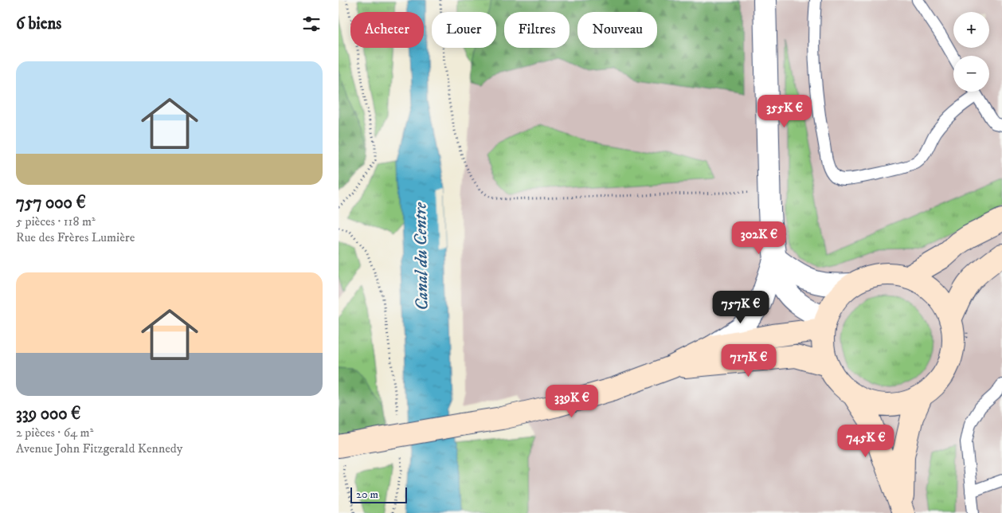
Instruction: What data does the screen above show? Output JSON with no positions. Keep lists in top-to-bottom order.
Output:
{
  "water": ["Canal du Centre"],
  "scale_bar": "20 m",
  "page": {
    "heading": "6 biens",
    "map_buttons": ["+", "−"],
    "chip": [
      "Acheter",
      "Louer",
      "Filtres",
      "Nouveau"
    ],
    "list": [
      {
        "name": "757 000 €",
        "note": "5 pièces · 118 m² · Rue des Frères Lumière"
      },
      {
        "name": "339 000 €",
        "note": "2 pièces · 64 m² · Avenue John Fitzgerald Kennedy"
      }
    ],
    "price": [
      "355K €",
      "302K €",
      "757K €",
      "717K €",
      "339K €",
      "745K €"
    ],
    "scale": "20 m"
  }
}
